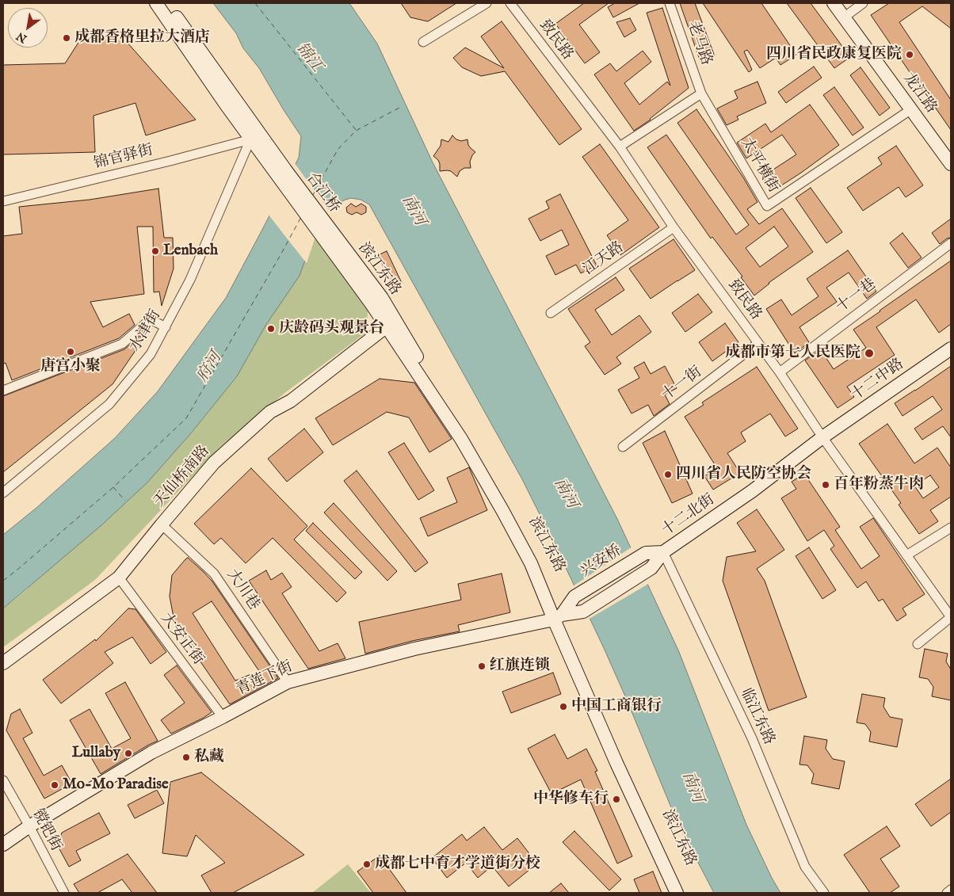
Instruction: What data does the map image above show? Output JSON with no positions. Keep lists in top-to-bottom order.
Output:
{
  "streets": {
    "main road": [
      "龙江路",
      "合江桥",
      "滨江东路",
      "十二中路",
      "天仙桥南路",
      "十二北街",
      "兴安桥",
      "青莲下街"
    ],
    "street": [
      "致民路",
      "老马路",
      "锦官驿街",
      "太平横街",
      "江天路",
      "十一巷",
      "水津街",
      "十一街",
      "大川巷",
      "大安正街",
      "临江东路",
      "镋钯街"
    ]
  },
  "crossings": [
    ["致民路", "江天路"],
    ["致民路", "十一巷"],
    ["致民路", "十二中路"],
    ["致民路", "十一街"],
    ["致民路", "十二北街"],
    ["老马路", "太平横街"],
    ["龙江路", "太平横街"],
    ["锦官驿街", "水津街"],
    ["合江桥", "滨江东路"],
    ["滨江东路", "天仙桥南路"],
    ["滨江东路", "兴安桥"],
    ["滨江东路", "青莲下街"],
    ["十二中路", "十二北街"],
    ["天仙桥南路", "大川巷"],
    ["天仙桥南路", "大安正街"],
    ["十二北街", "兴安桥"],
    ["十二北街", "青莲下街"],
    ["十二北街", "临江东路"],
    ["兴安桥", "青莲下街"],
    ["大川巷", "青莲下街"],
    ["大安正街", "青莲下街"],
    ["青莲下街", "临江东路"],
    ["青莲下街", "镋钯街"]
  ],
  "water": ["锦江", "南河", "府河"],
  "places": [
    "成都香格里拉大酒店",
    "四川省民政康复医院",
    "Lenbach",
    "庆龄码头观景台",
    "唐宫小聚",
    "成都市第七人民医院",
    "四川省人民防空协会",
    "百年粉蒸牛肉",
    "红旗连锁",
    "中国工商银行",
    "Lullaby",
    "私藏",
    "Mo-Mo Paradise",
    "中华修车行",
    "成都七中育才学道街分校"
  ],
  "north": "bottom left"
}
